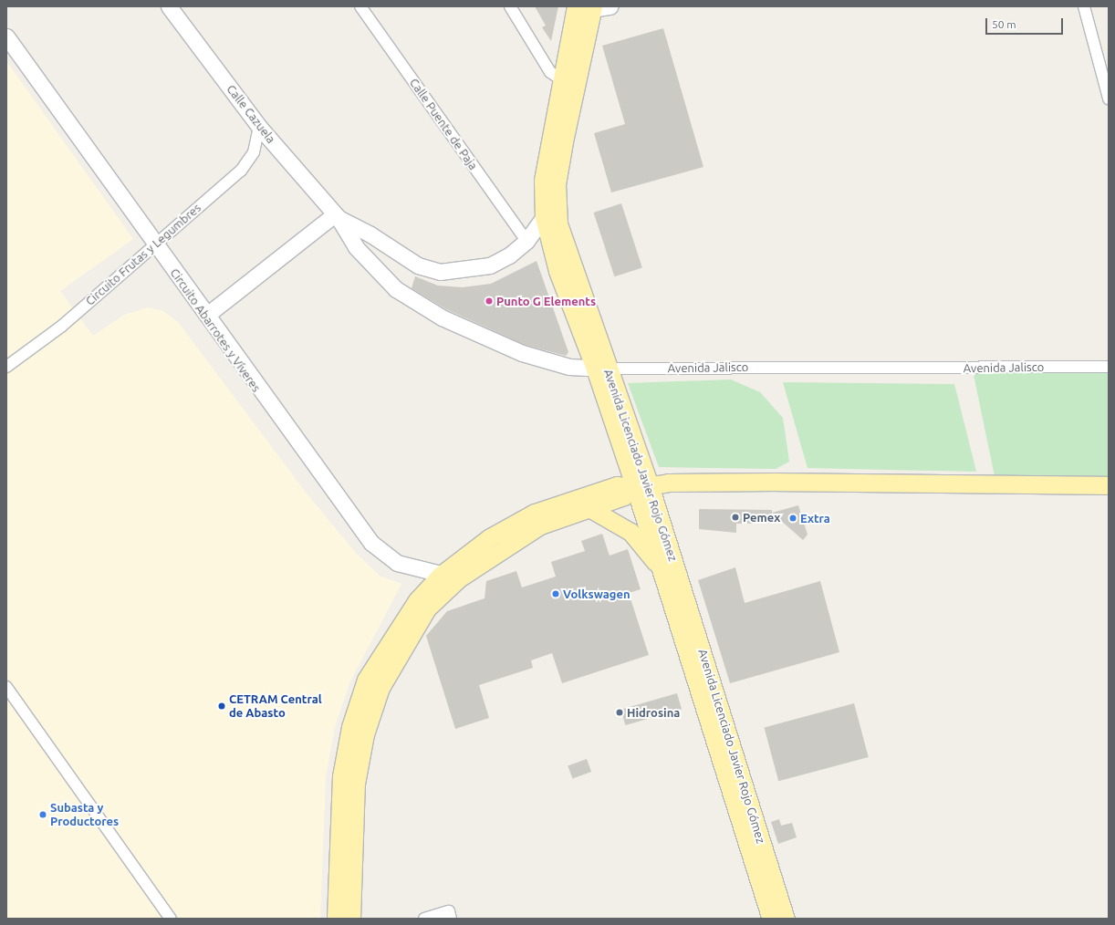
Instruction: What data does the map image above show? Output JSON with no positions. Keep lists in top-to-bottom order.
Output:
{
  "streets": {
    "main road": [
      "Calle Cazuela",
      "Circuito Abarrotes y Víveres",
      "Avenida Jalisco",
      "Avenida Licenciado Javier Rojo Gómez"
    ],
    "street": ["Calle Puente de Paja", "Circuito Frutas y Legumbres"]
  },
  "crossings": [
    ["Calle Cazuela", "Calle Puente de Paja"],
    ["Calle Cazuela", "Circuito Frutas y Legumbres"],
    ["Calle Cazuela", "Avenida Jalisco"],
    ["Calle Cazuela", "Avenida Licenciado Javier Rojo Gómez"],
    ["Circuito Frutas y Legumbres", "Circuito Abarrotes y Víveres"],
    ["Avenida Jalisco", "Avenida Licenciado Javier Rojo Gómez"]
  ],
  "places": [
    "Punto G Elements",
    "Pemex",
    "Extra",
    "Volkswagen",
    "CETRAM Central de Abasto",
    "Hidrosina",
    "Subasta y Productores"
  ],
  "scale_bar": "50 m"
}
